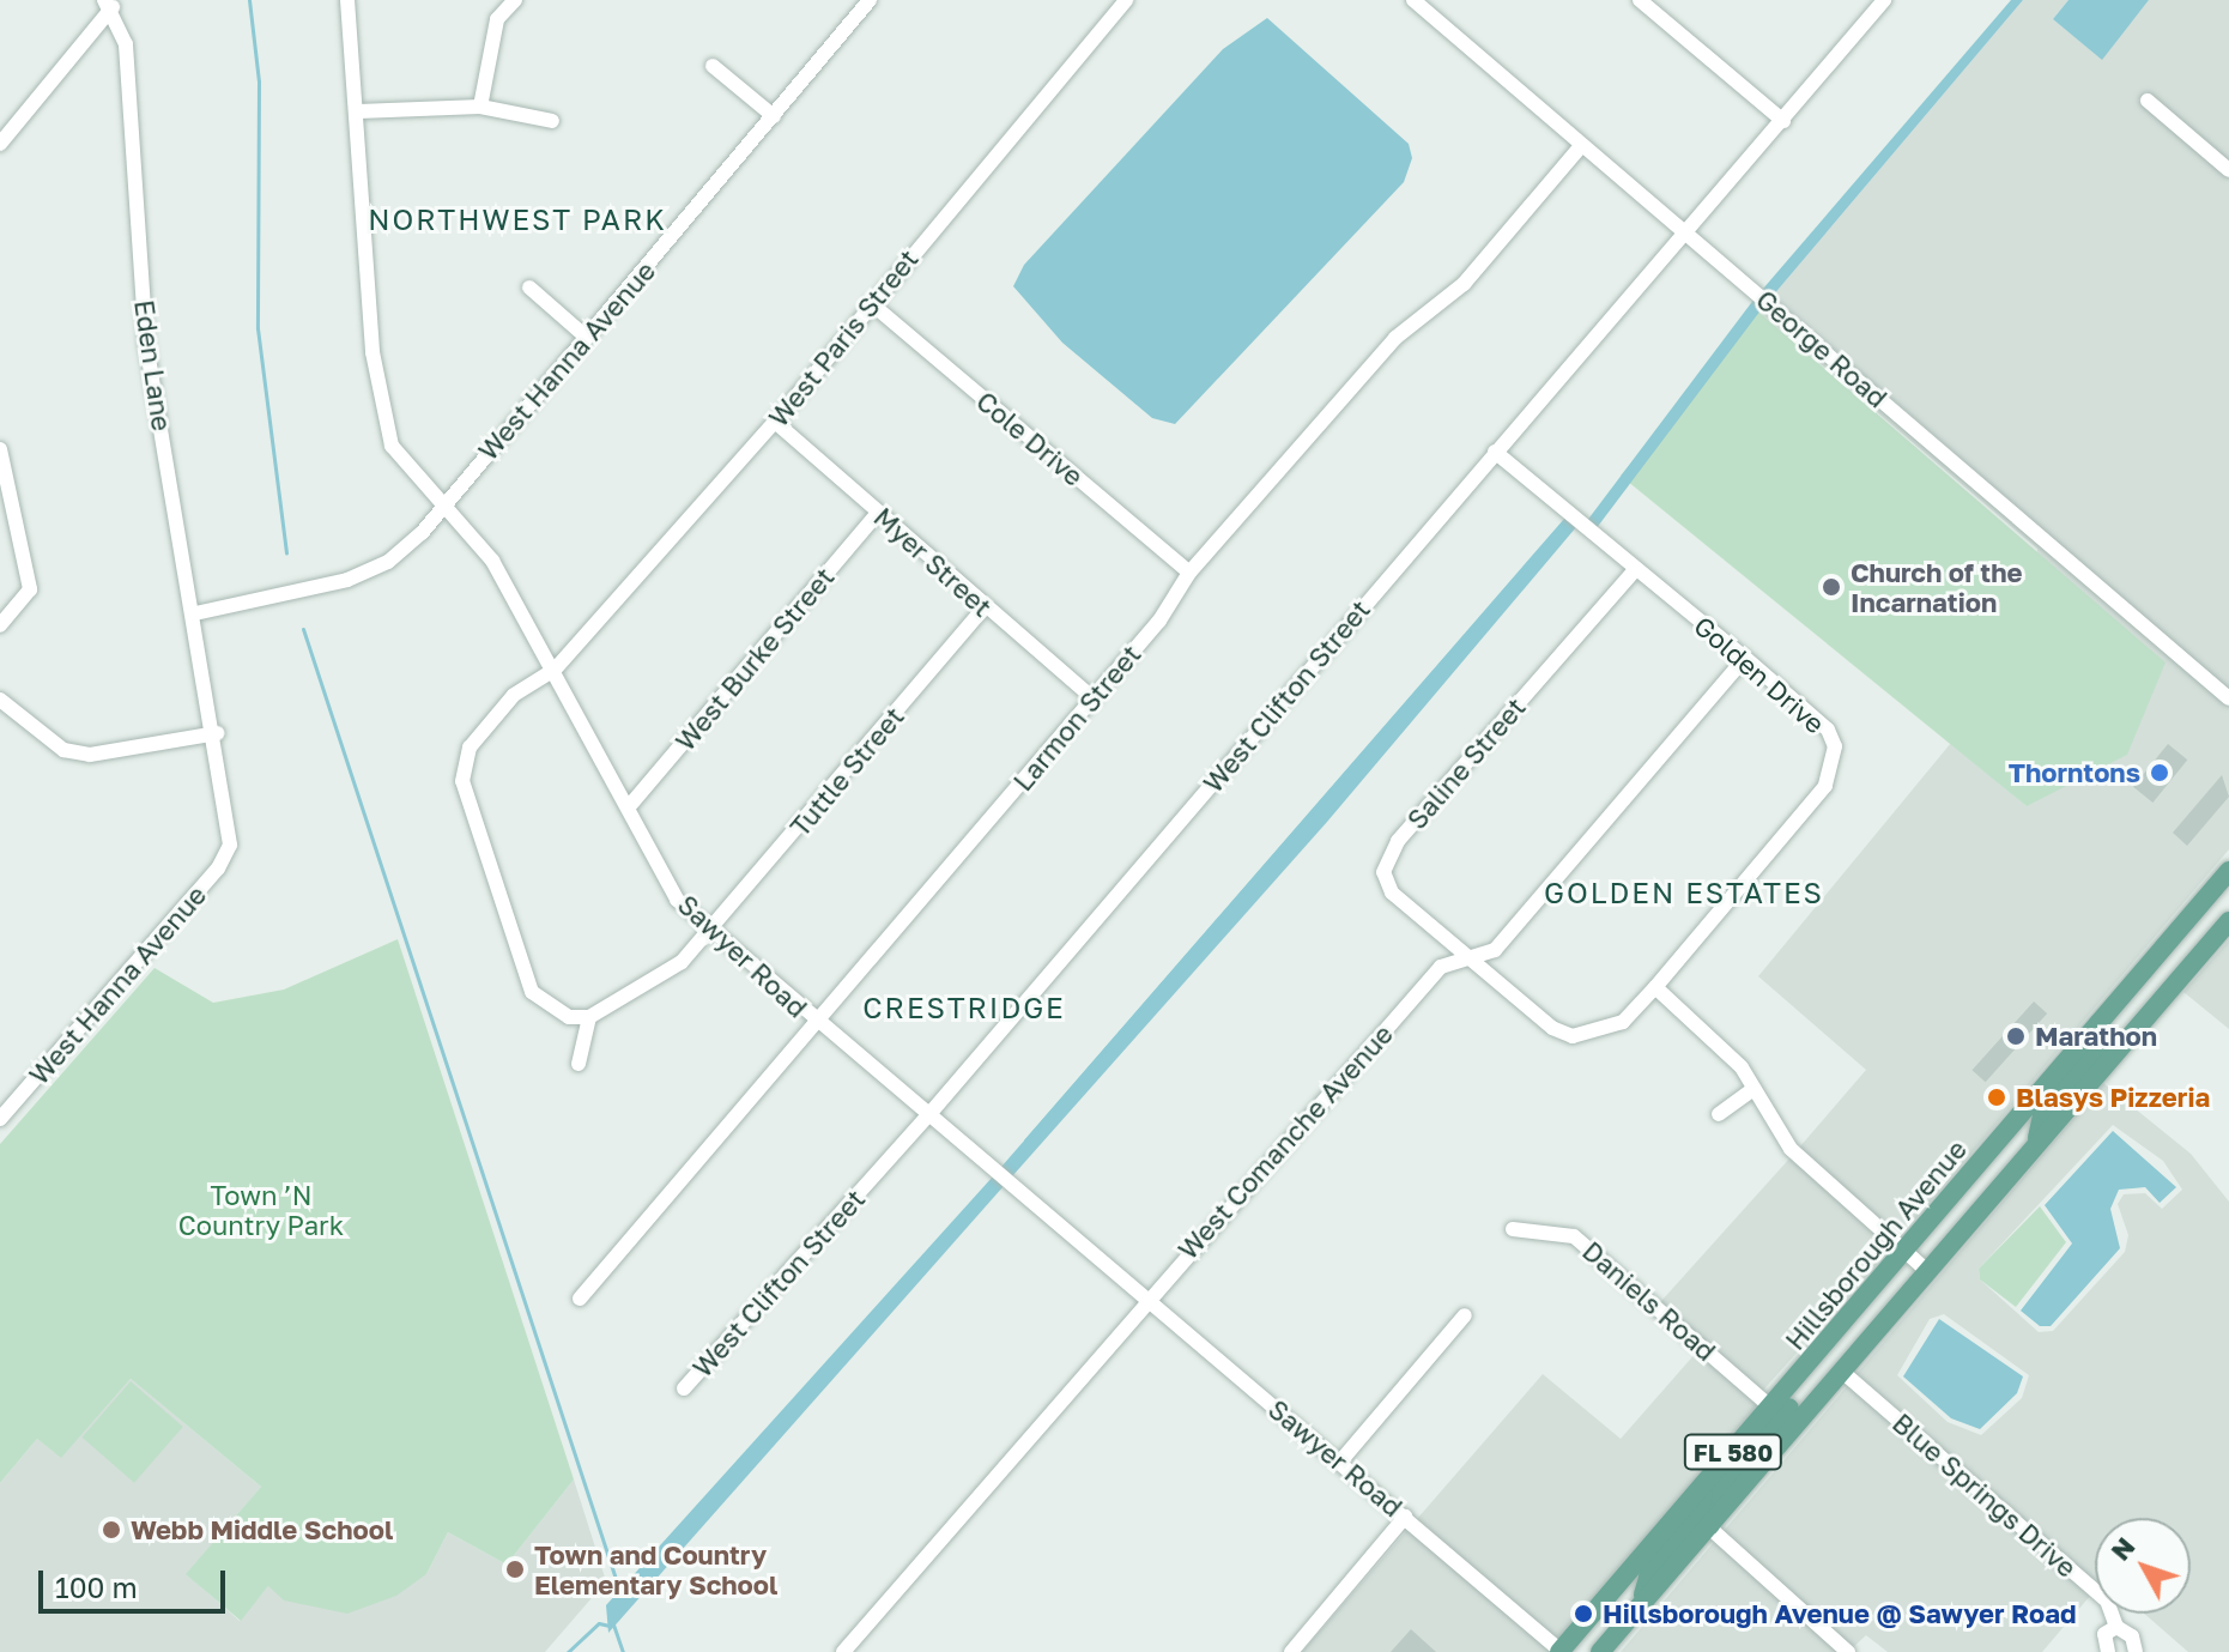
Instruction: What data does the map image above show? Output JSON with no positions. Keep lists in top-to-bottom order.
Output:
{
  "streets": {
    "main road": ["Hillsborough Avenue", "FL 580"],
    "street": [
      "West Paris Street",
      "George Road",
      "West Hanna Avenue",
      "Eden Lane",
      "Cole Drive",
      "Myer Street",
      "West Burke Street",
      "Golden Drive",
      "West Clifton Street",
      "Larmon Street",
      "Saline Street",
      "Tuttle Street",
      "Sawyer Road",
      "West Comanche Avenue",
      "Daniels Road",
      "Blue Springs Drive"
    ]
  },
  "crossings": [
    ["West Paris Street", "Cole Drive"],
    ["West Paris Street", "Myer Street"],
    ["West Paris Street", "Tuttle Street"],
    ["West Paris Street", "Sawyer Road"],
    ["George Road", "West Clifton Street"],
    ["George Road", "Larmon Street"],
    ["West Hanna Avenue", "Eden Lane"],
    ["West Hanna Avenue", "Sawyer Road"],
    ["Cole Drive", "Larmon Street"],
    ["Myer Street", "West Burke Street"],
    ["Myer Street", "Larmon Street"],
    ["Myer Street", "Tuttle Street"],
    ["West Burke Street", "Sawyer Road"],
    ["Golden Drive", "West Clifton Street"],
    ["Golden Drive", "Saline Street"],
    ["Golden Drive", "West Comanche Avenue"],
    ["West Clifton Street", "Sawyer Road"],
    ["Larmon Street", "Sawyer Road"],
    ["Saline Street", "West Comanche Avenue"],
    ["Tuttle Street", "Sawyer Road"],
    ["Sawyer Road", "West Comanche Avenue"],
    ["Sawyer Road", "Hillsborough Avenue"],
    ["Hillsborough Avenue", "Daniels Road"],
    ["Hillsborough Avenue", "Blue Springs Drive"]
  ],
  "districts": ["NORTHWEST PARK", "GOLDEN ESTATES", "CRESTRIDGE"],
  "parks": ["Town ’N Country Park"],
  "places": [
    "Church of the Incarnation",
    "Thorntons",
    "Marathon",
    "Blasys Pizzeria",
    "Webb Middle School",
    "Town and Country Elementary School",
    "Hillsborough Avenue @ Sawyer Road"
  ],
  "scale_bar": "100 m",
  "north": "top left"
}
